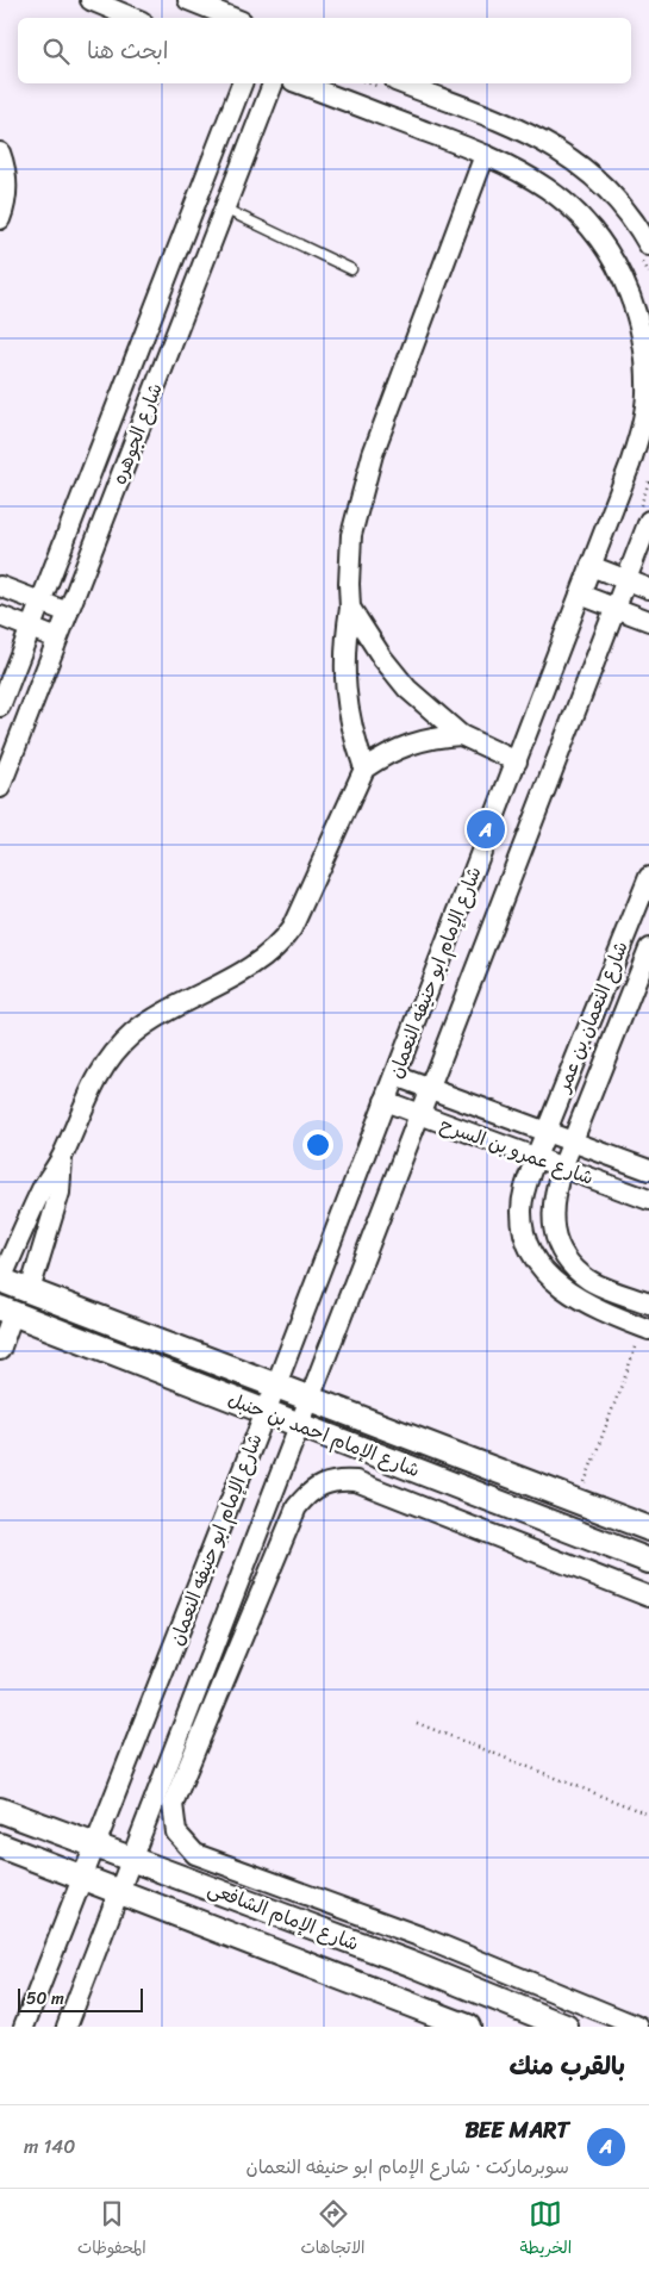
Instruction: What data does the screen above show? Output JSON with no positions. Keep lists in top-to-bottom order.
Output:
{
  "streets": {
    "street": [
      "شارع الجوهره",
      "شارع الإمام ابو حنيفه النعمان",
      "شارع النعمان بن عمر",
      "شارع عمرو بن السرح",
      "شارع الإمام احمد بن حنبل",
      "شارع الإمام الشافعى"
    ]
  },
  "crossings": [
    ["شارع الإمام ابو حنيفه النعمان", "شارع عمرو بن السرح"],
    ["شارع الإمام ابو حنيفه النعمان", "شارع الإمام احمد بن حنبل"],
    ["شارع الإمام ابو حنيفه النعمان", "شارع الإمام الشافعى"],
    ["شارع النعمان بن عمر", "شارع عمرو بن السرح"]
  ],
  "scale_bar": "50 m",
  "page": {
    "search": "ابحث هنا",
    "pins": "A",
    "scale": "50 m",
    "heading": "بالقرب منك",
    "list": [
      {
        "mark": "A",
        "name": "BEE MART",
        "note": "سوبرماركت · شارع الإمام ابو حنيفه النعمان",
        "value": "140 m"
      }
    ],
    "nav": ["الخريطة", "الاتجاهات", "المحفوظات"]
  }
}
